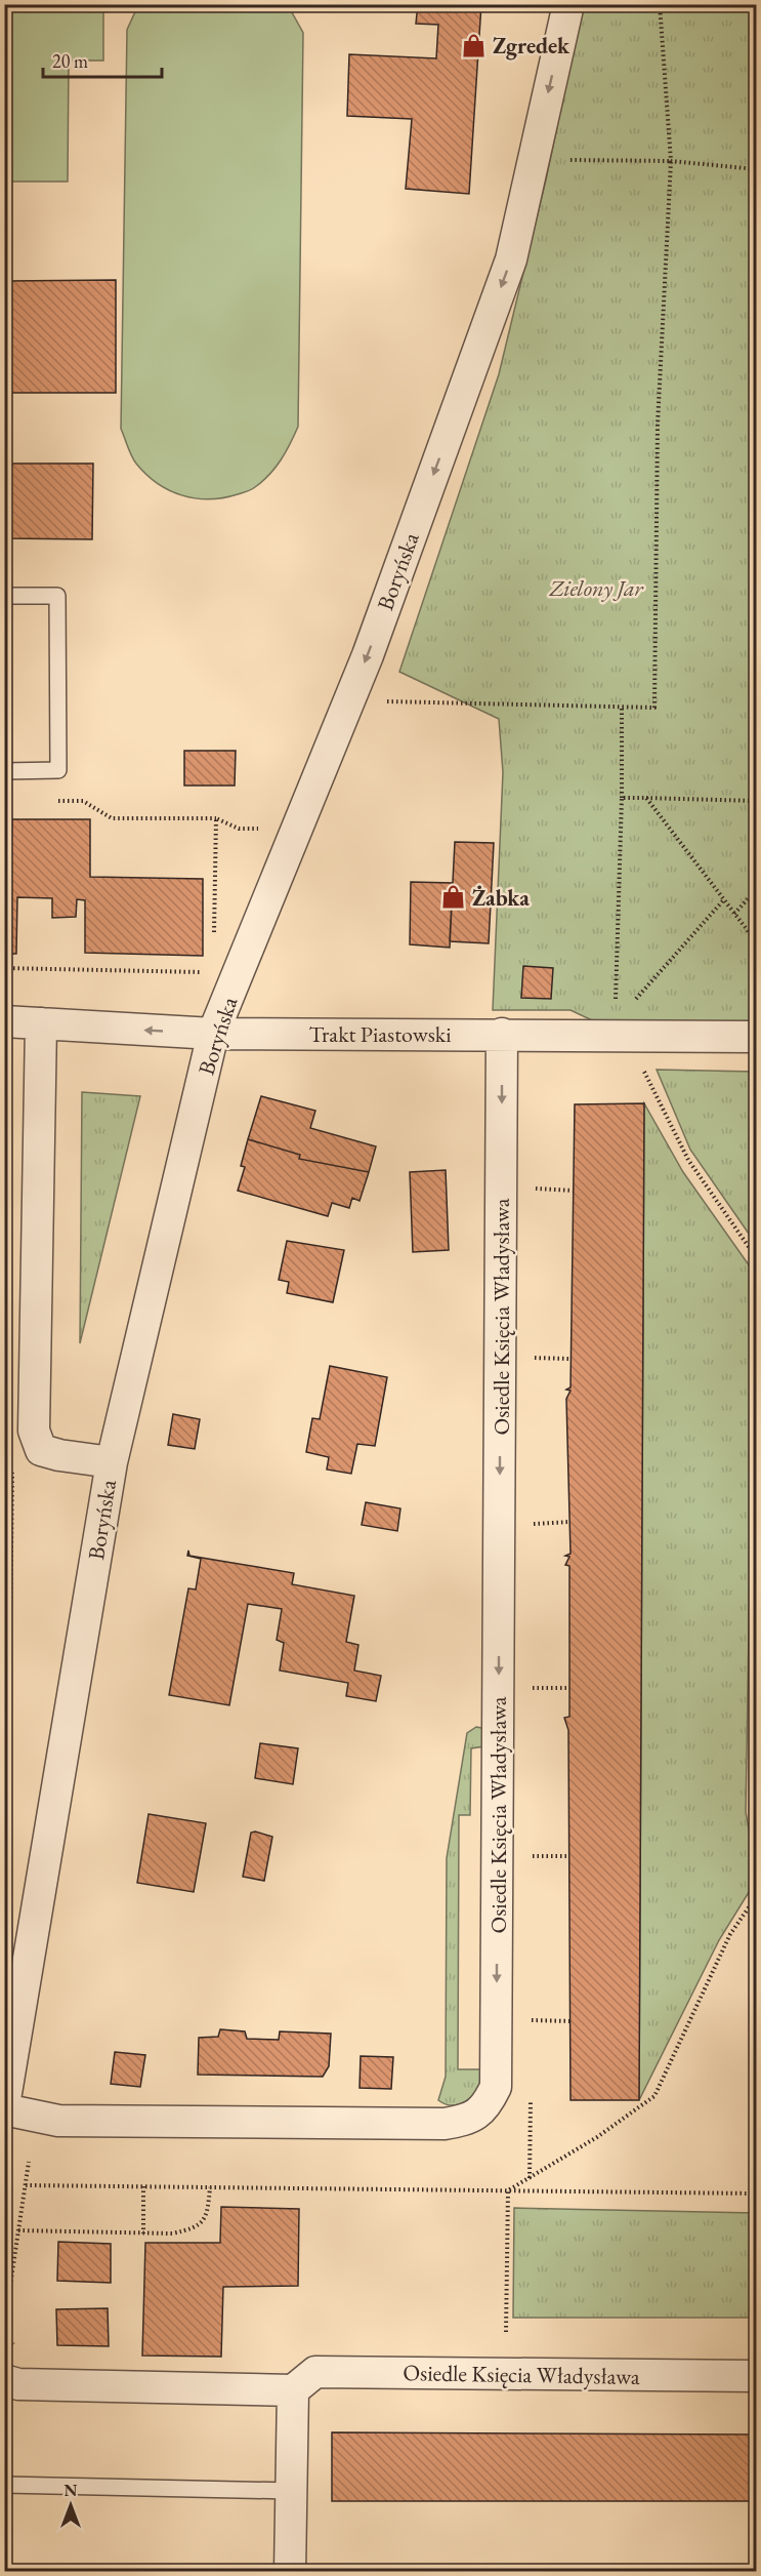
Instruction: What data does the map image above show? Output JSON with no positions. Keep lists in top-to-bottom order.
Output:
{
  "streets": {
    "street": ["Boryńska", "Trakt Piastowski", "Osiedle Księcia Władysława"]
  },
  "crossings": [
    ["Boryńska", "Trakt Piastowski"],
    ["Boryńska", "Osiedle Księcia Władysława"],
    ["Trakt Piastowski", "Osiedle Księcia Władysława"]
  ],
  "parks": ["Zielony Jar"],
  "places": {
    "shop": ["Zgredek", "Żabka"]
  },
  "scale_bar": "20 m",
  "north": "top"
}
